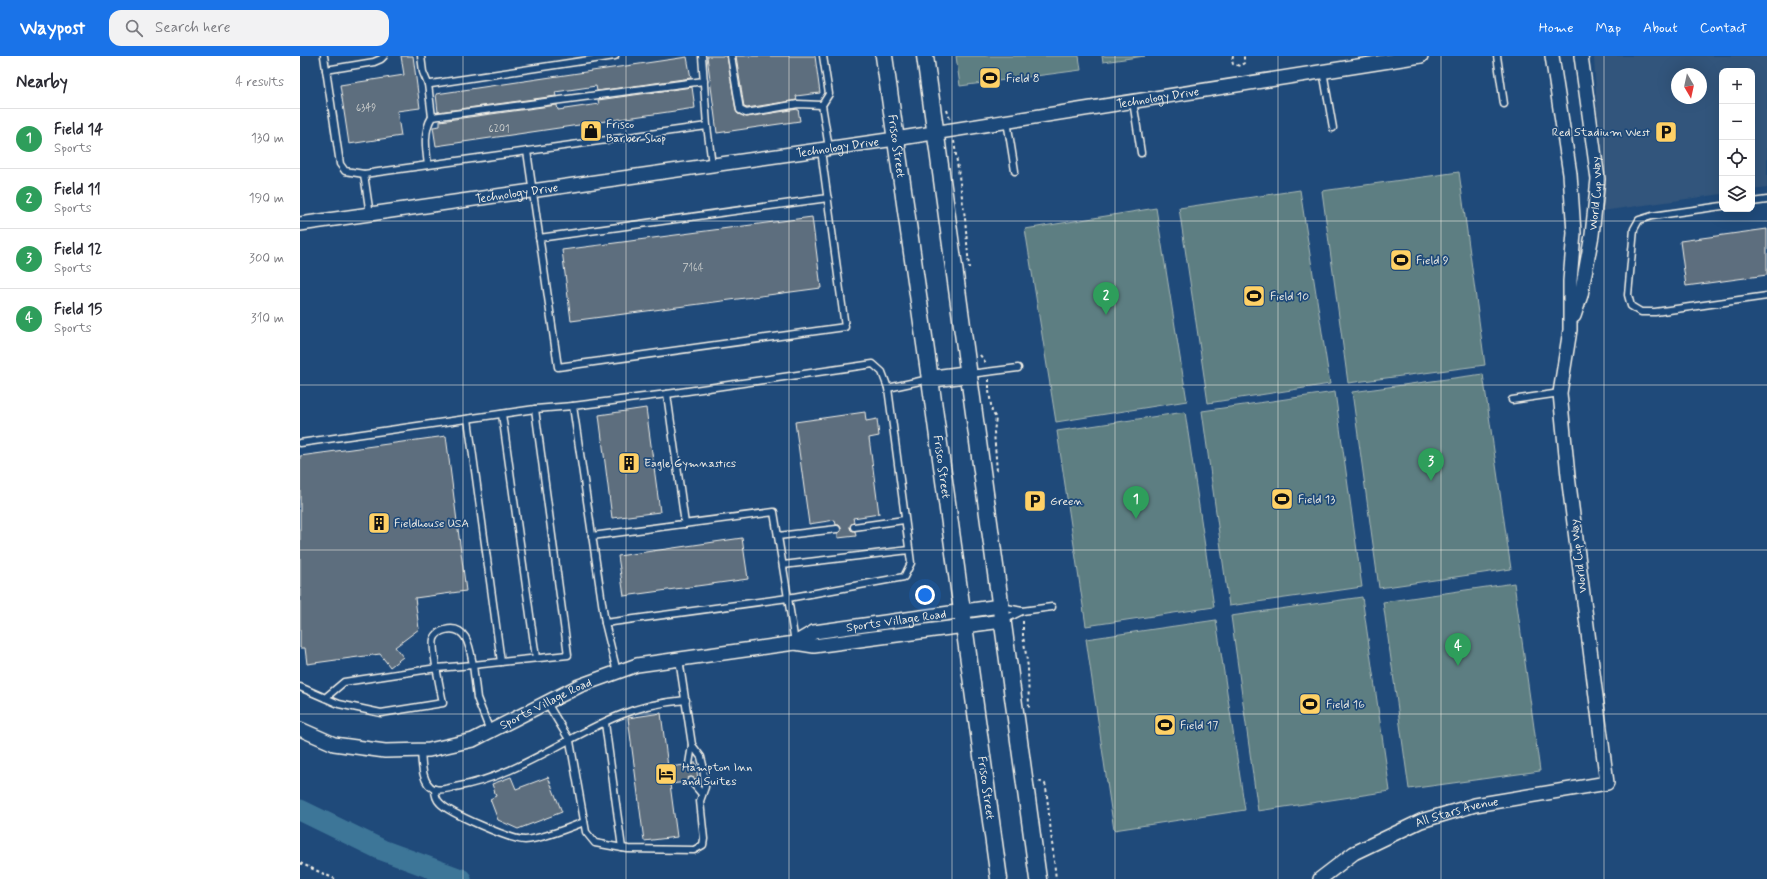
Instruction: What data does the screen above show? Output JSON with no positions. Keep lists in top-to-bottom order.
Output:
{
  "streets": {
    "street": [
      "Technology Drive",
      "Frisco Street",
      "World Cup Way",
      "Sports Village Road",
      "All Stars Avenue"
    ]
  },
  "crossings": [
    ["Technology Drive", "Frisco Street"],
    ["Frisco Street", "Sports Village Road"],
    ["World Cup Way", "All Stars Avenue"]
  ],
  "places": {
    "sports": [
      "Field 8",
      "Field 9",
      "Field 10",
      "Field 13",
      "Field 16",
      "Field 17"
    ],
    "shop": ["Frisco Barber Shop"],
    "parking": ["Red Stadium West", "Green"],
    "building": ["Eagle Gymnastics", "Fieldhouse USA"],
    "hotel": ["Hampton Inn and Suites"]
  },
  "house_numbers": ["6349", "6201", "7164"],
  "north": "bottom",
  "page": {
    "header": "Waypost",
    "search": "Search here",
    "nav": [
      "Home",
      "Map",
      "About",
      "Contact"
    ],
    "heading": ["Nearby", "4 results"],
    "map_buttons": ["+", "−"],
    "list": [
      {
        "mark": "1",
        "name": "Field 14",
        "note": "Sports",
        "value": "130 m"
      },
      {
        "mark": "2",
        "name": "Field 11",
        "note": "Sports",
        "value": "190 m"
      },
      {
        "mark": "3",
        "name": "Field 12",
        "note": "Sports",
        "value": "300 m"
      },
      {
        "mark": "4",
        "name": "Field 15",
        "note": "Sports",
        "value": "310 m"
      }
    ],
    "pins": [
      "2",
      "3",
      "1",
      "4"
    ]
  }
}
